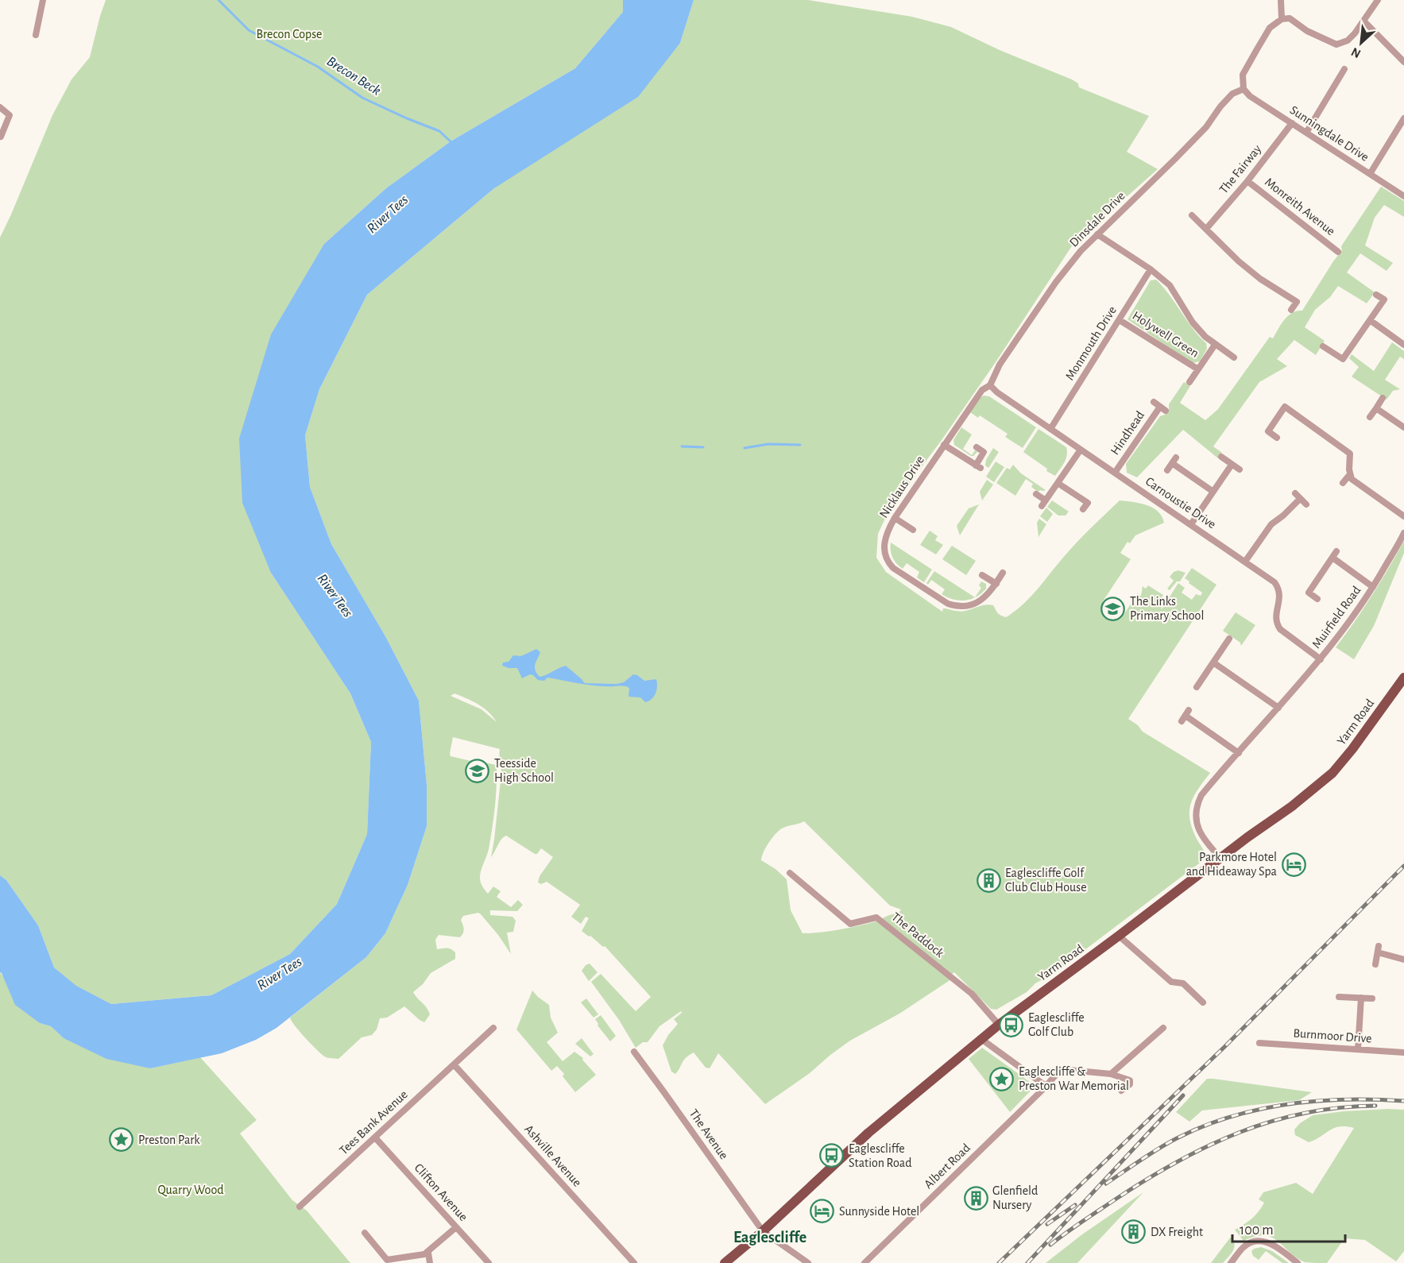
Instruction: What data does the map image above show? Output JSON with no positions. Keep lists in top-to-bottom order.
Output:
{
  "streets": {
    "main road": ["Yarm Road"],
    "street": [
      "Sunningdale Drive",
      "The Fairway",
      "Monreith Avenue",
      "Dinsdale Drive",
      "Holywell Green",
      "Monmouth Drive",
      "Hindhead",
      "Nicklaus Drive",
      "Carnoustie Drive",
      "Muirfield Road",
      "The Paddock",
      "Burnmoor Drive",
      "Tees Bank Avenue",
      "The Avenue",
      "Ashville Avenue",
      "Albert Road",
      "Clifton Avenue"
    ]
  },
  "crossings": [
    ["Sunningdale Drive", "The Fairway"],
    ["Sunningdale Drive", "Dinsdale Drive"],
    ["The Fairway", "Monreith Avenue"],
    ["Dinsdale Drive", "Holywell Green"],
    ["Dinsdale Drive", "Nicklaus Drive"],
    ["Dinsdale Drive", "Carnoustie Drive"],
    ["Holywell Green", "Monmouth Drive"],
    ["Monmouth Drive", "Carnoustie Drive"],
    ["Hindhead", "Carnoustie Drive"],
    ["Nicklaus Drive", "Carnoustie Drive"],
    ["Carnoustie Drive", "Muirfield Road"],
    ["Muirfield Road", "Yarm Road"],
    ["Yarm Road", "The Paddock"],
    ["Yarm Road", "The Avenue"],
    ["Tees Bank Avenue", "Ashville Avenue"],
    ["Tees Bank Avenue", "Clifton Avenue"]
  ],
  "districts": ["Eaglescliffe"],
  "water": ["Brecon Beck", "River Tees"],
  "parks": ["Brecon Copse", "Quarry Wood"],
  "places": {
    "school or university": ["The Links Primary School", "Teesside High School"],
    "hotel": ["Parkmore Hotel and Hideaway Spa", "Sunnyside Hotel"],
    "building": ["Eaglescliffe Golf Club Club House", "Glenfield Nursery", "DX Freight"],
    "bus stop": ["Eaglescliffe Golf Club", "Eaglescliffe Station Road"],
    "place": ["Eaglescliffe & Preston War Memorial", "Preston Park"]
  },
  "scale_bar": "100 m",
  "north": "bottom left"
}
